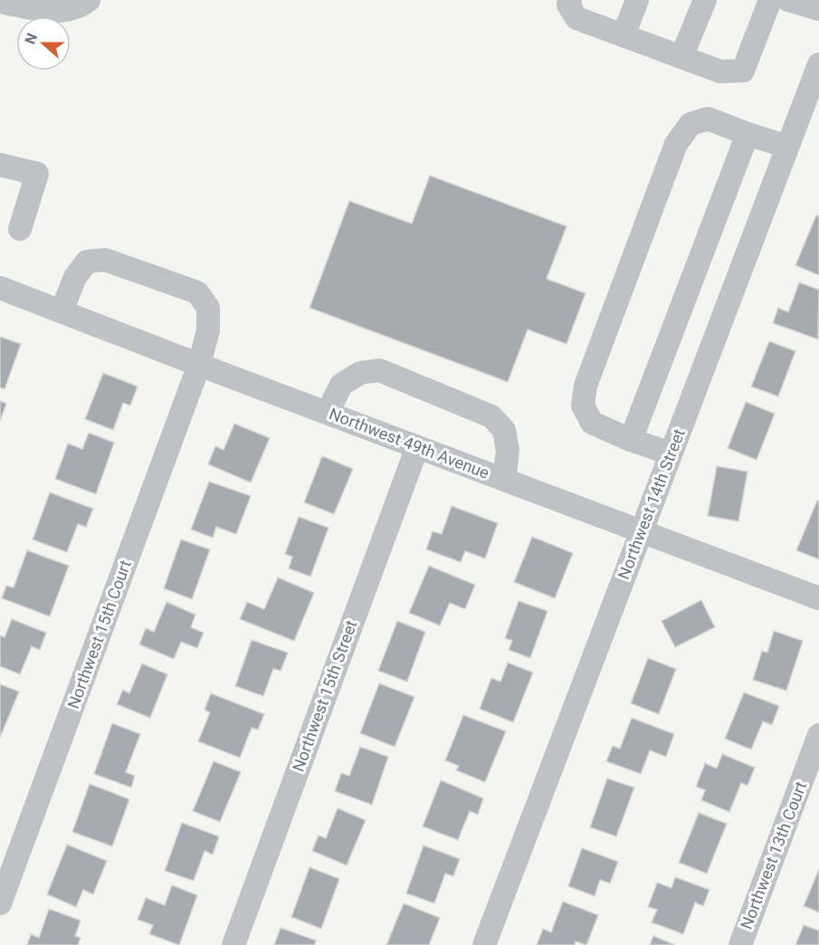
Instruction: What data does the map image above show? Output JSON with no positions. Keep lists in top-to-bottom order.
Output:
{
  "streets": {
    "street": [
      "Northwest 49th Avenue",
      "Northwest 14th Street",
      "Northwest 15th Court",
      "Northwest 15th Street",
      "Northwest 13th Court"
    ]
  },
  "crossings": [
    ["Northwest 49th Avenue", "Northwest 14th Street"],
    ["Northwest 49th Avenue", "Northwest 15th Court"],
    ["Northwest 49th Avenue", "Northwest 15th Street"]
  ],
  "north": "left"
}
